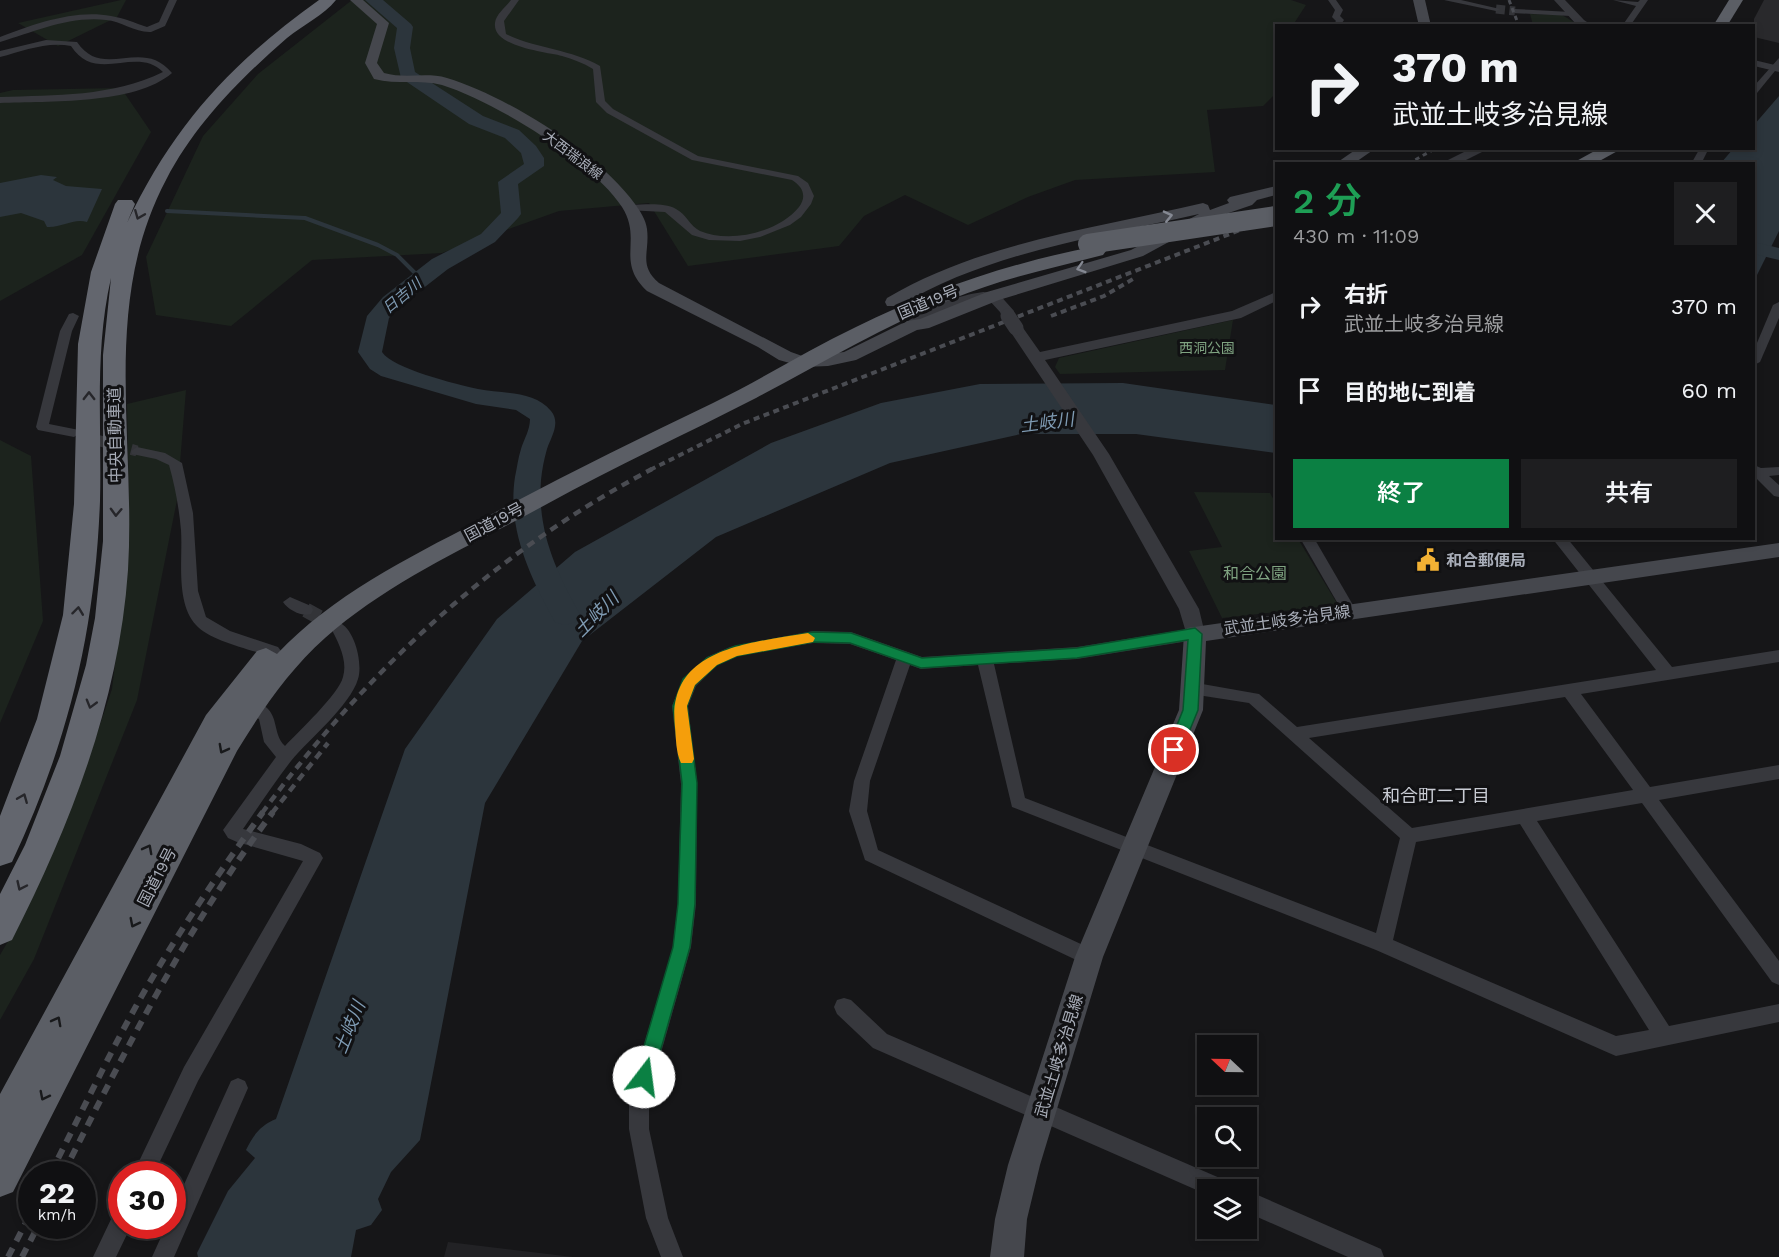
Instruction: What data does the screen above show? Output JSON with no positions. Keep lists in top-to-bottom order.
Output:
{
  "streets": {
    "highway": ["国道19号", "中央自動車道"],
    "main road": ["大西瑞浪線", "武並土岐多治見線"]
  },
  "crossings": [
    ["大西瑞浪線", "国道19号"]
  ],
  "districts": ["和合町二丁目"],
  "water": ["日吉川", "土岐川"],
  "parks": ["西洞公園", "和合公園"],
  "places": {
    "public building": ["和合郵便局"]
  },
  "north": "left",
  "page": {
    "turn": ["370 m", "武並土岐多治見線"],
    "heading": ["2 分", "430 m · 11:09"],
    "list": [
      {
        "name": "右折",
        "note": "武並土岐多治見線",
        "value": "370 m"
      },
      {
        "name": "目的地に到着",
        "value": "60 m"
      }
    ],
    "buttons": ["終了", "共有"],
    "speed": "22 km/h",
    "limit": "30"
  }
}
